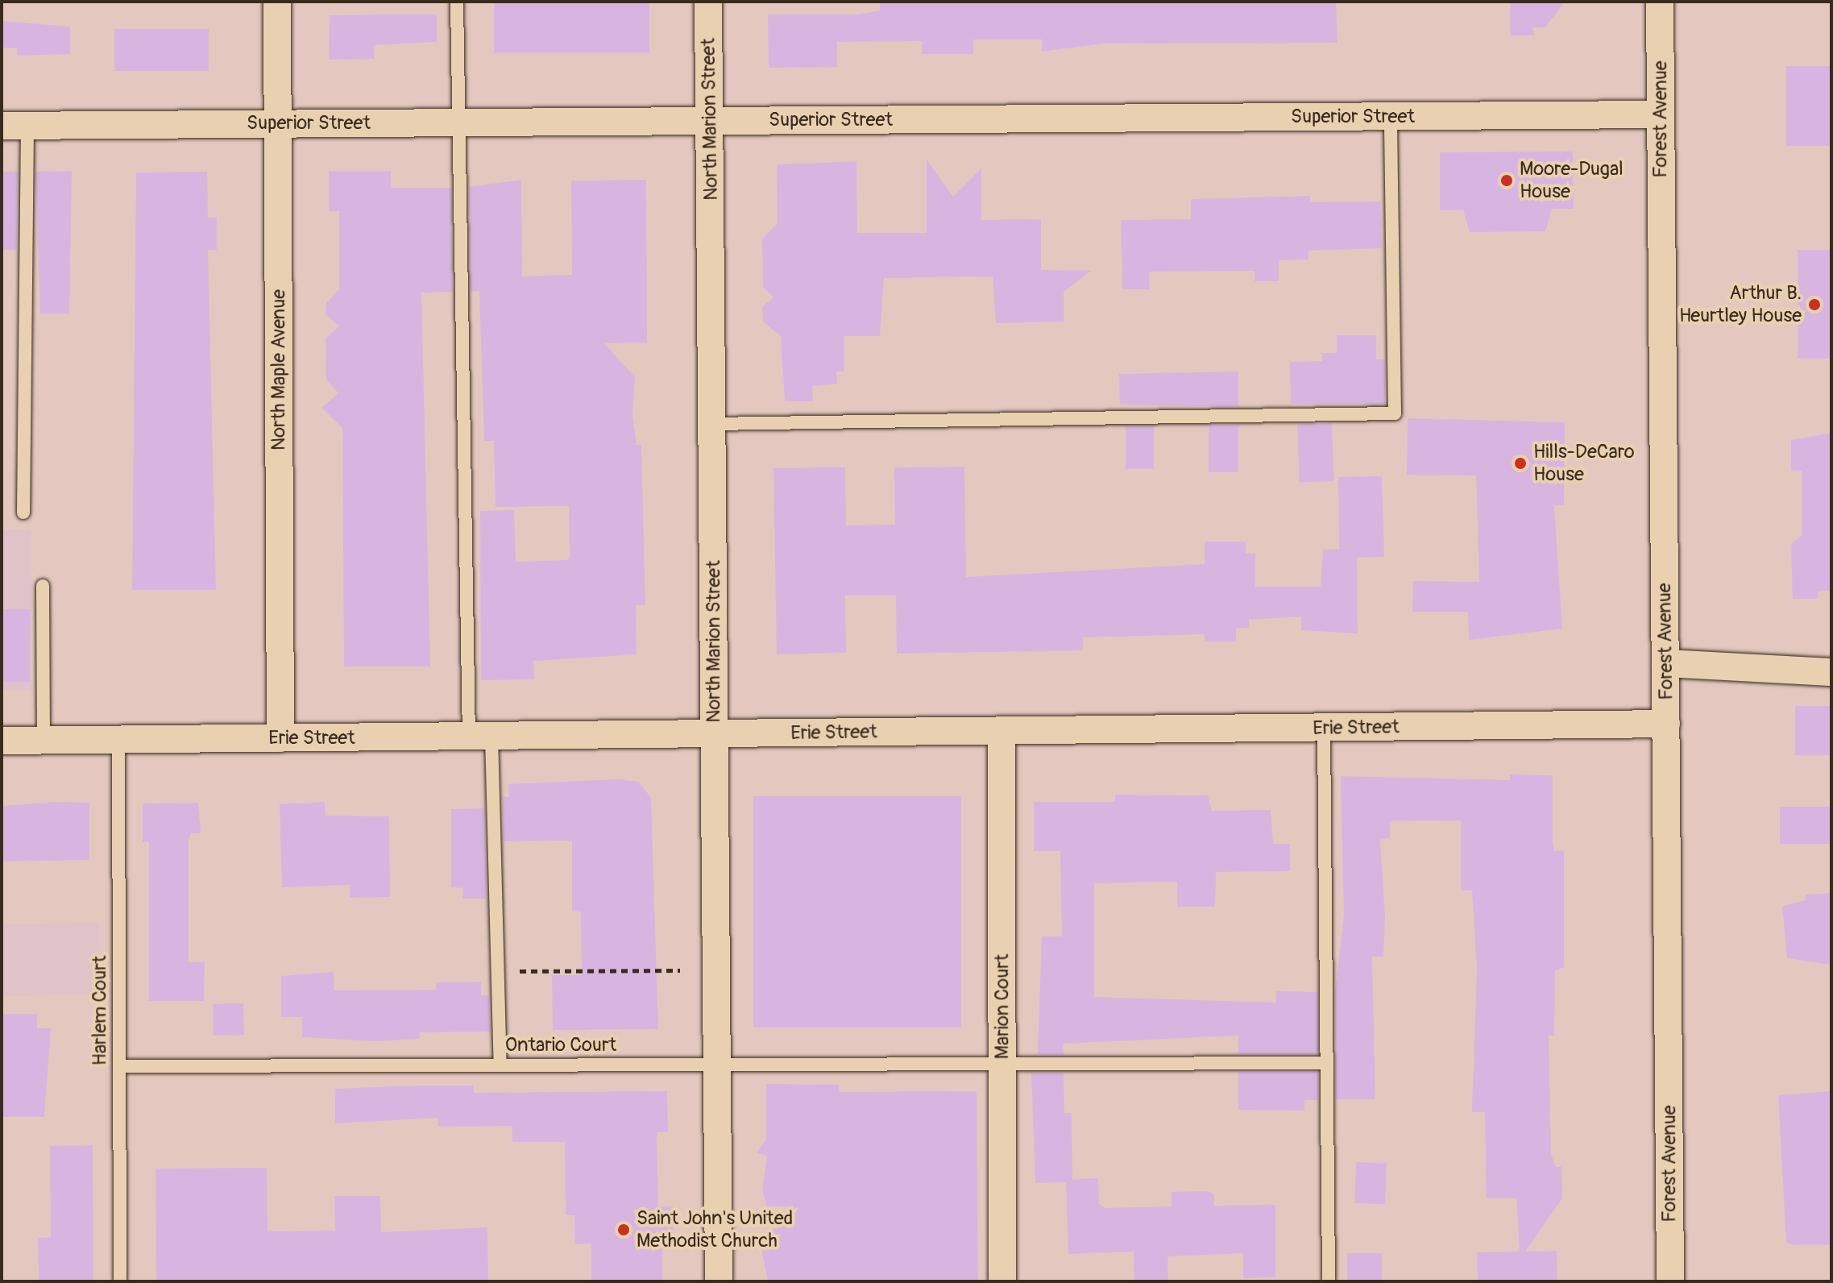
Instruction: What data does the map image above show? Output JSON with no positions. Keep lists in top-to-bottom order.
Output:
{
  "streets": {
    "street": [
      "Superior Street",
      "North Marion Street",
      "Forest Avenue",
      "North Maple Avenue",
      "Erie Street",
      "Marion Court"
    ],
    "lane": ["Harlem Court", "Ontario Court"]
  },
  "crossings": [
    ["Superior Street", "North Marion Street"],
    ["Superior Street", "Forest Avenue"],
    ["Superior Street", "North Maple Avenue"],
    ["North Marion Street", "Erie Street"],
    ["North Marion Street", "Ontario Court"],
    ["Forest Avenue", "Erie Street"],
    ["North Maple Avenue", "Erie Street"],
    ["Erie Street", "Marion Court"],
    ["Erie Street", "Harlem Court"],
    ["Marion Court", "Ontario Court"],
    ["Harlem Court", "Ontario Court"]
  ],
  "places": [
    "Moore-Dugal House",
    "Arthur B. Heurtley House",
    "Hills-DeCaro House",
    "Saint John's United Methodist Church"
  ]
}
